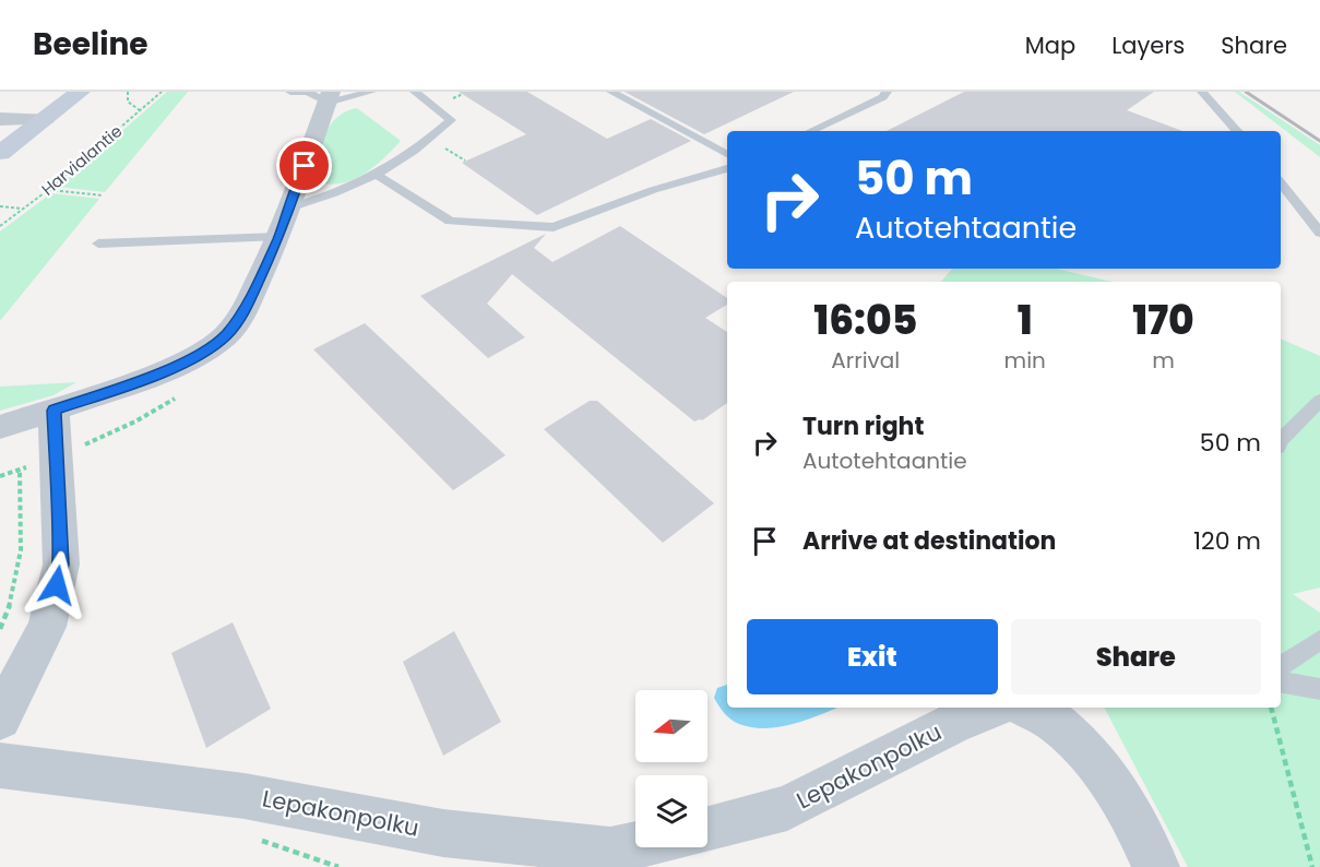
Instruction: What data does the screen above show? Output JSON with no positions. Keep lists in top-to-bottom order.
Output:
{
  "streets": {
    "street": ["Lepakonpolku"],
    "path": ["Harvialantie"]
  },
  "north": "left",
  "page": {
    "header": "Beeline",
    "nav": ["Map", "Layers", "Share"],
    "turn": ["50 m", "Autotehtaantie"],
    "eta": [
      "16:05",
      "Arrival",
      "1",
      "min",
      "170",
      "m"
    ],
    "list": [
      {
        "name": "Turn right",
        "note": "Autotehtaantie",
        "value": "50 m"
      },
      {
        "name": "Arrive at destination",
        "value": "120 m"
      }
    ],
    "buttons": ["Exit", "Share"]
  }
}
